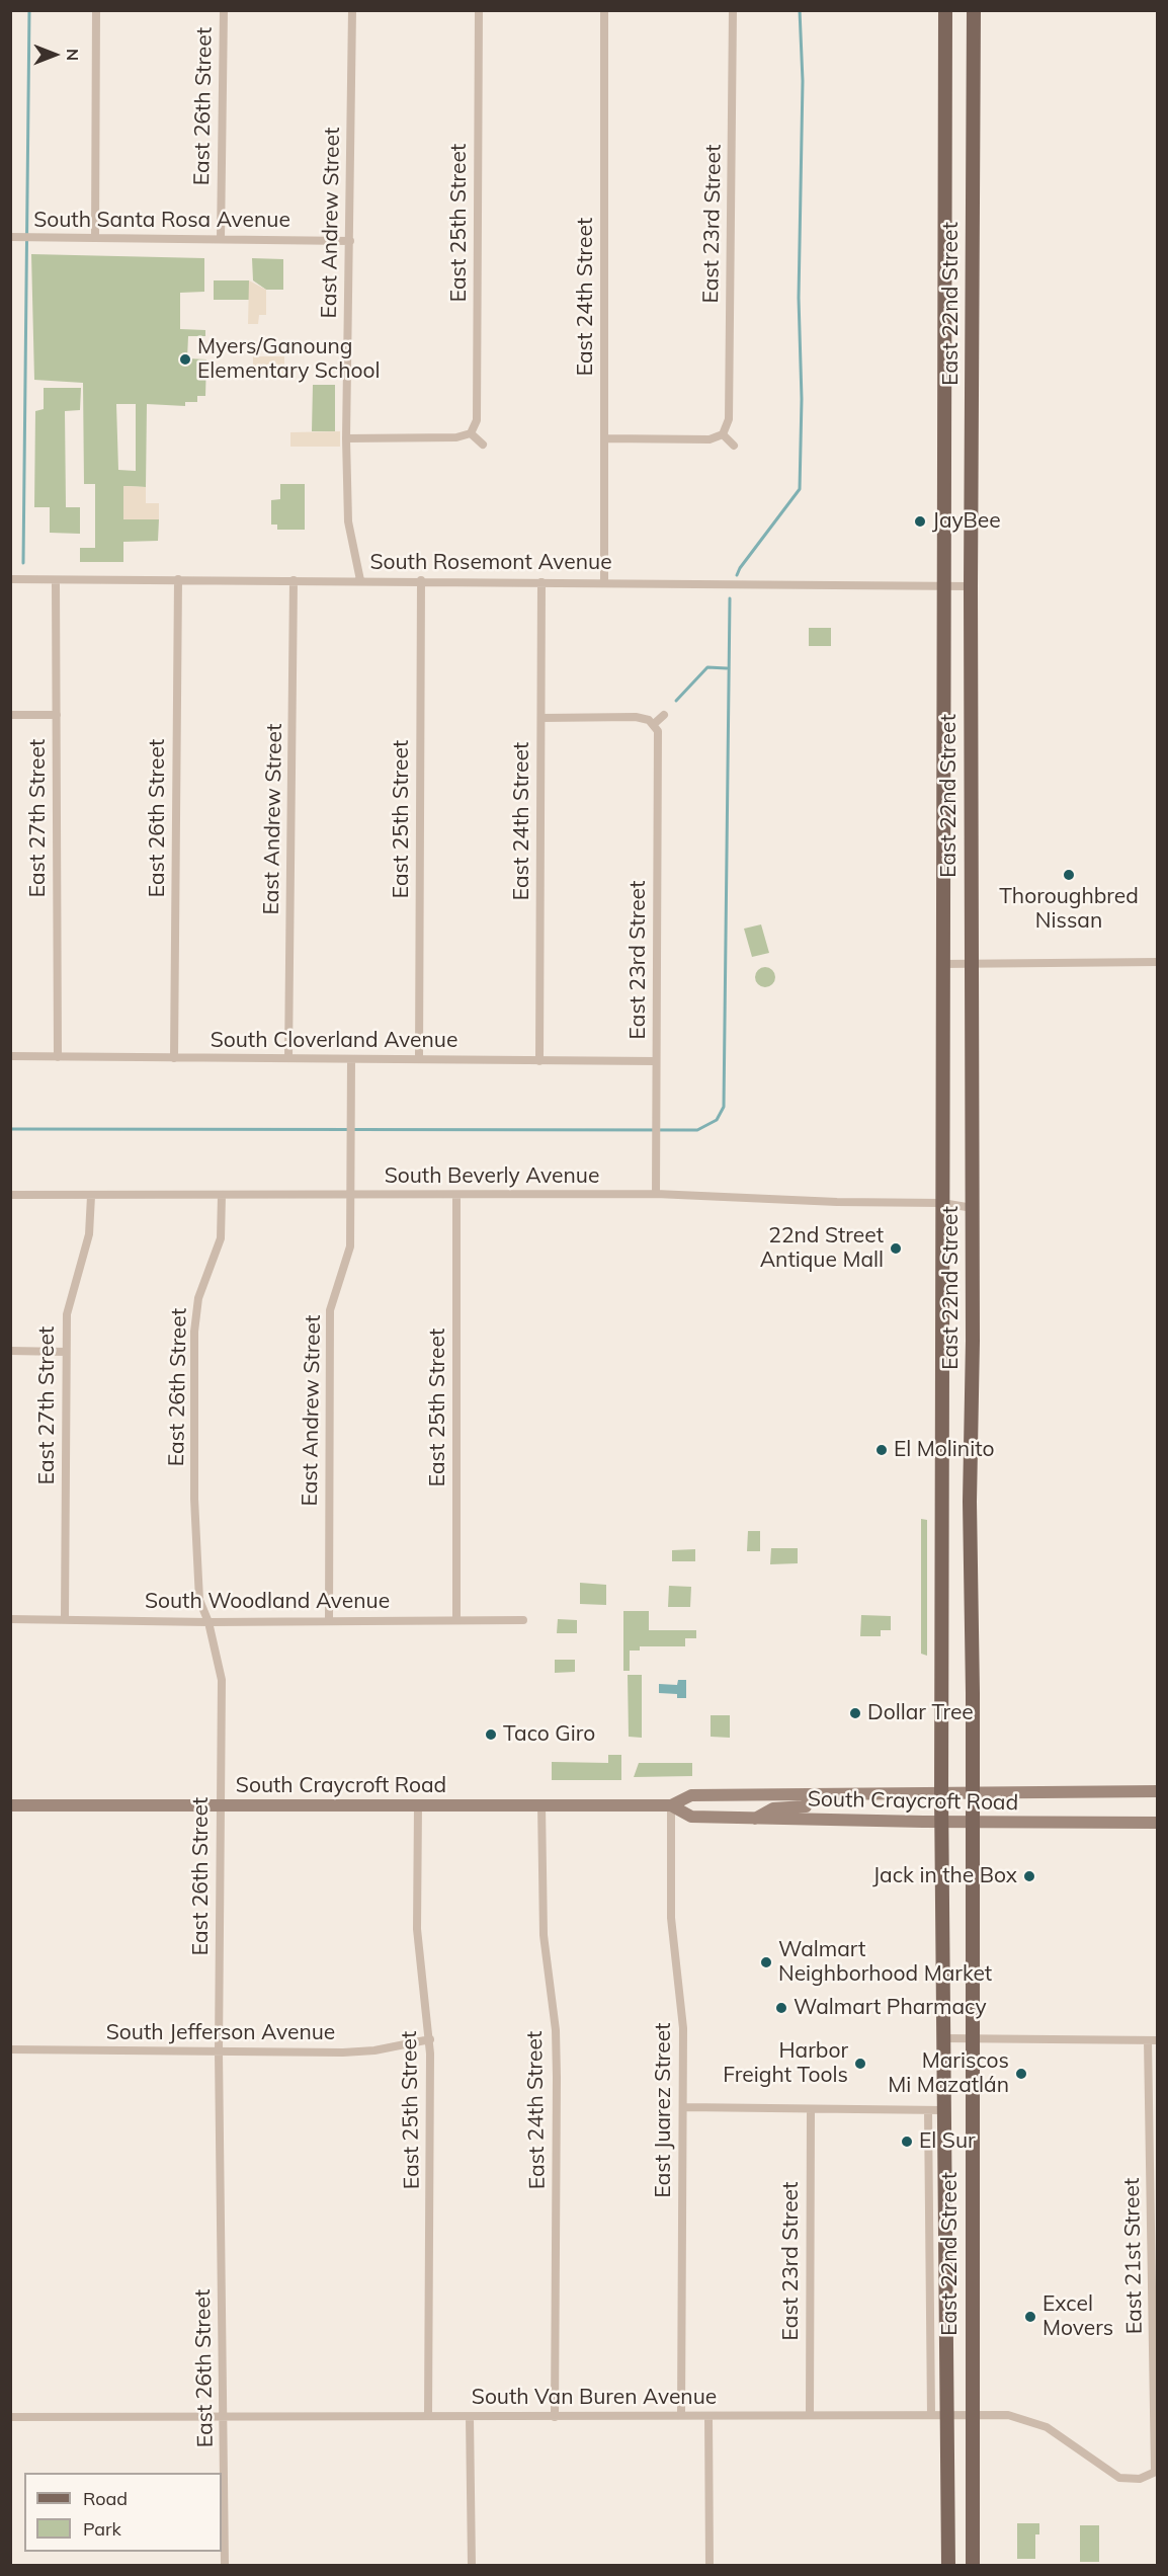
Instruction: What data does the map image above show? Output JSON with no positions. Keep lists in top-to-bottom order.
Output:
{
  "streets": {
    "main road": ["East 22nd Street", "South Craycroft Road"],
    "street": [
      "East 26th Street",
      "South Santa Rosa Avenue",
      "East Andrew Street",
      "East 25th Street",
      "East 23rd Street",
      "East 24th Street",
      "South Rosemont Avenue",
      "East 27th Street",
      "South Cloverland Avenue",
      "South Beverly Avenue",
      "South Woodland Avenue",
      "South Jefferson Avenue",
      "East Juarez Street",
      "East 21st Street",
      "South Van Buren Avenue"
    ]
  },
  "crossings": [
    ["East 26th Street", "South Santa Rosa Avenue"],
    ["East 26th Street", "South Rosemont Avenue"],
    ["East 26th Street", "South Cloverland Avenue"],
    ["East 26th Street", "South Beverly Avenue"],
    ["East 26th Street", "South Woodland Avenue"],
    ["East 26th Street", "South Craycroft Road"],
    ["East 26th Street", "South Jefferson Avenue"],
    ["East 26th Street", "South Van Buren Avenue"],
    ["South Santa Rosa Avenue", "East Andrew Street"],
    ["East Andrew Street", "South Rosemont Avenue"],
    ["East Andrew Street", "South Cloverland Avenue"],
    ["East Andrew Street", "South Beverly Avenue"],
    ["East Andrew Street", "South Woodland Avenue"],
    ["East 25th Street", "South Rosemont Avenue"],
    ["East 25th Street", "South Cloverland Avenue"],
    ["East 25th Street", "South Beverly Avenue"],
    ["East 25th Street", "South Woodland Avenue"],
    ["East 25th Street", "South Craycroft Road"],
    ["East 25th Street", "South Jefferson Avenue"],
    ["East 25th Street", "South Van Buren Avenue"],
    ["East 23rd Street", "South Cloverland Avenue"],
    ["East 23rd Street", "South Beverly Avenue"],
    ["East 23rd Street", "South Van Buren Avenue"],
    ["East 24th Street", "South Rosemont Avenue"],
    ["East 24th Street", "South Cloverland Avenue"],
    ["East 24th Street", "South Craycroft Road"],
    ["East 24th Street", "South Van Buren Avenue"],
    ["East 22nd Street", "South Rosemont Avenue"],
    ["East 22nd Street", "South Beverly Avenue"],
    ["East 22nd Street", "South Craycroft Road"],
    ["East 22nd Street", "South Van Buren Avenue"],
    ["South Rosemont Avenue", "East 27th Street"],
    ["East 27th Street", "South Cloverland Avenue"],
    ["East 27th Street", "South Beverly Avenue"],
    ["East 27th Street", "South Woodland Avenue"],
    ["South Craycroft Road", "East Juarez Street"],
    ["East Juarez Street", "South Van Buren Avenue"],
    ["East 21st Street", "South Van Buren Avenue"]
  ],
  "places": [
    "Myers/Ganoung Elementary School",
    "JayBee",
    "Thoroughbred Nissan",
    "22nd Street Antique Mall",
    "El Molinito",
    "Dollar Tree",
    "Taco Giro",
    "Jack in the Box",
    "Walmart Neighborhood Market",
    "Walmart Pharmacy",
    "Harbor Freight Tools",
    "Mariscos Mi Mazatlán",
    "El Sur",
    "Excel Movers"
  ],
  "legend": ["Road", "Park"],
  "north": "right"
}
